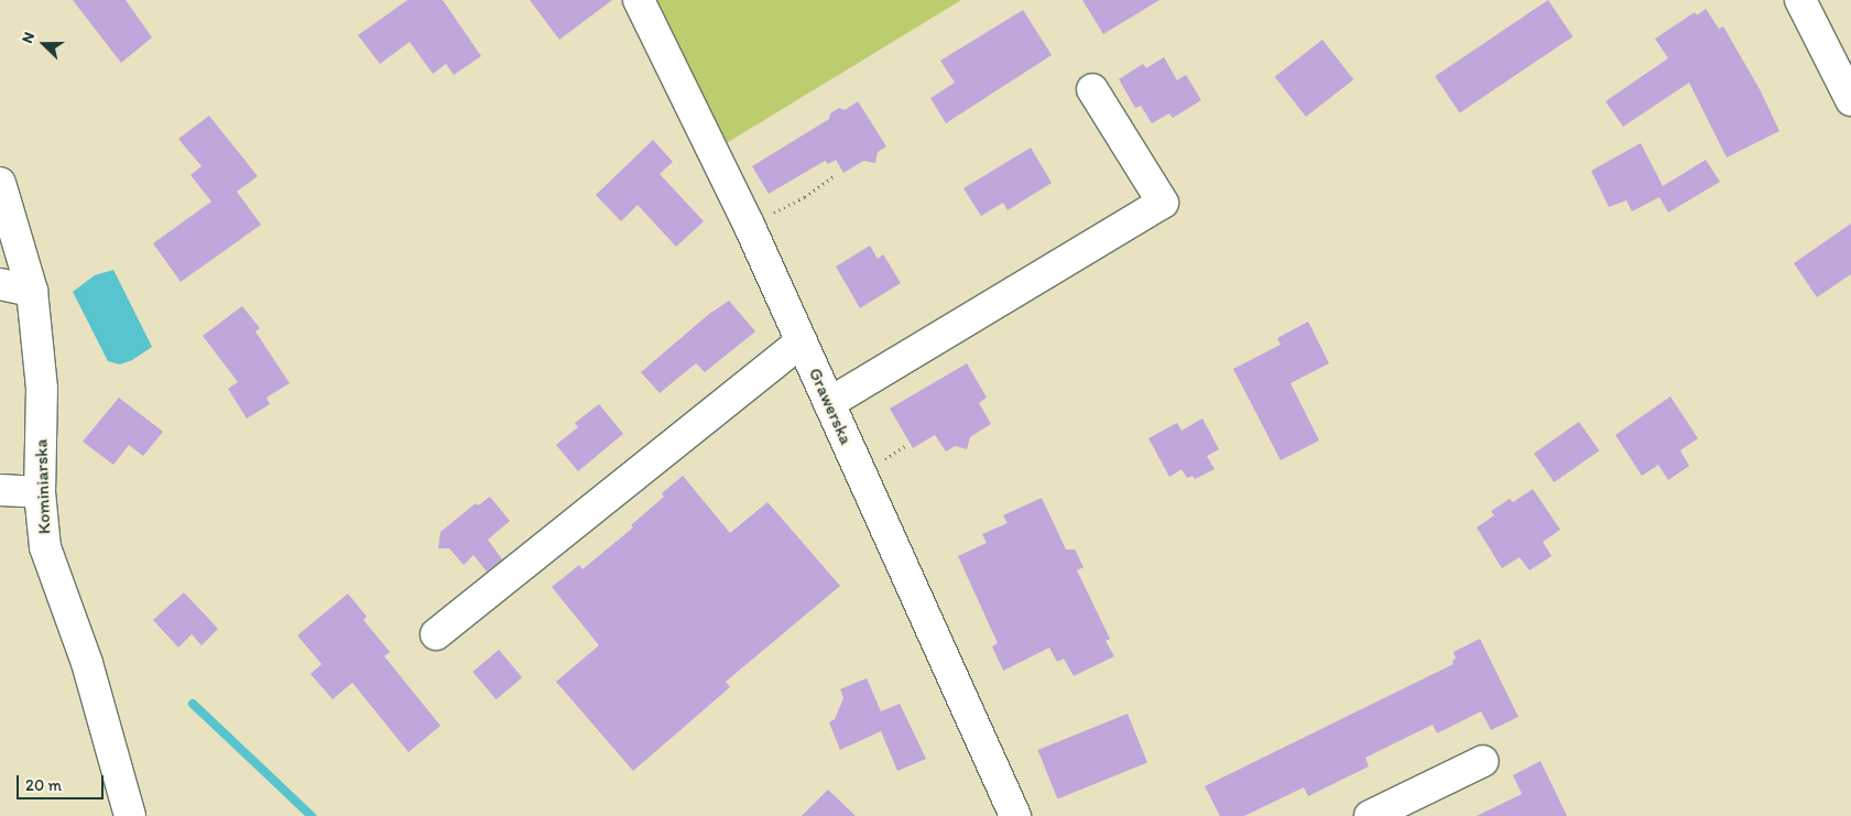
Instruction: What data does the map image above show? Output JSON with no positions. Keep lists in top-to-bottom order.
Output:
{
  "streets": {
    "street": ["Grawerska", "Kominiarska"]
  },
  "scale_bar": "20 m",
  "north": "left"
}
